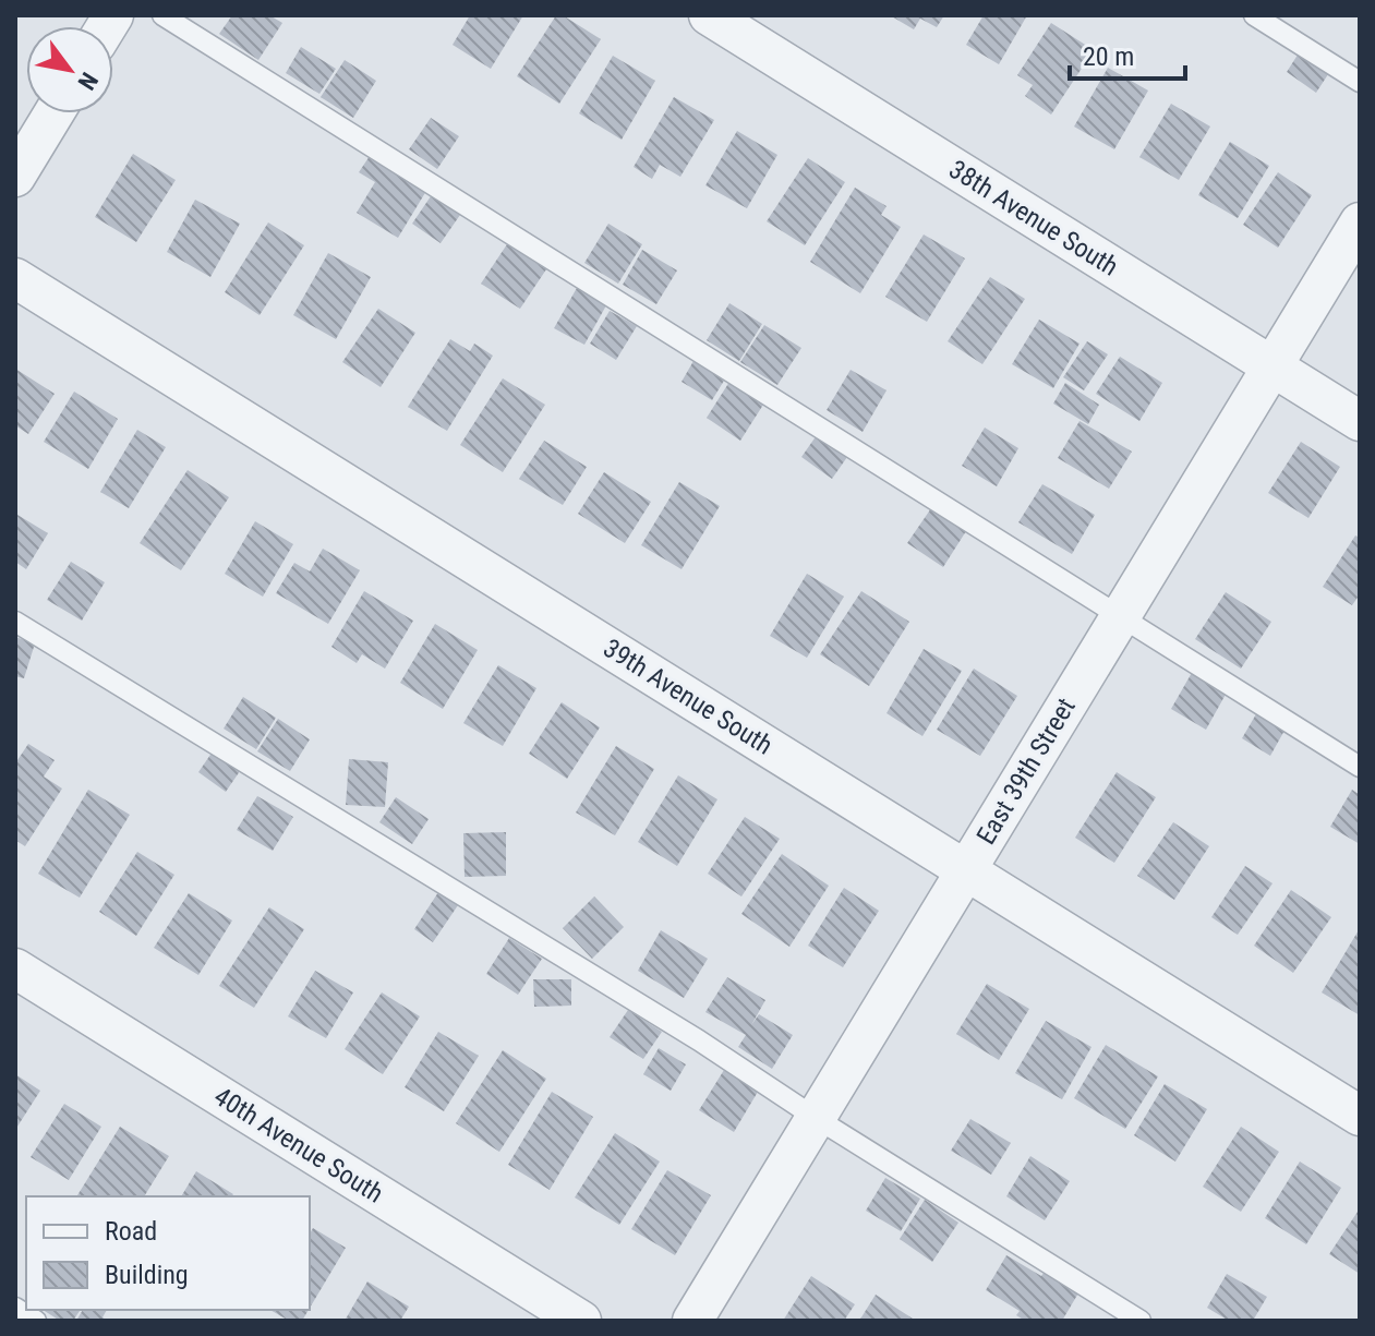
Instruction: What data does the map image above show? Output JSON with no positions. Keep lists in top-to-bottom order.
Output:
{
  "streets": {
    "street": [
      "38th Avenue South",
      "39th Avenue South",
      "East 39th Street",
      "40th Avenue South"
    ]
  },
  "crossings": [
    ["38th Avenue South", "East 39th Street"],
    ["39th Avenue South", "East 39th Street"]
  ],
  "legend": ["Road", "Building"],
  "scale_bar": "20 m",
  "north": "bottom right"
}
